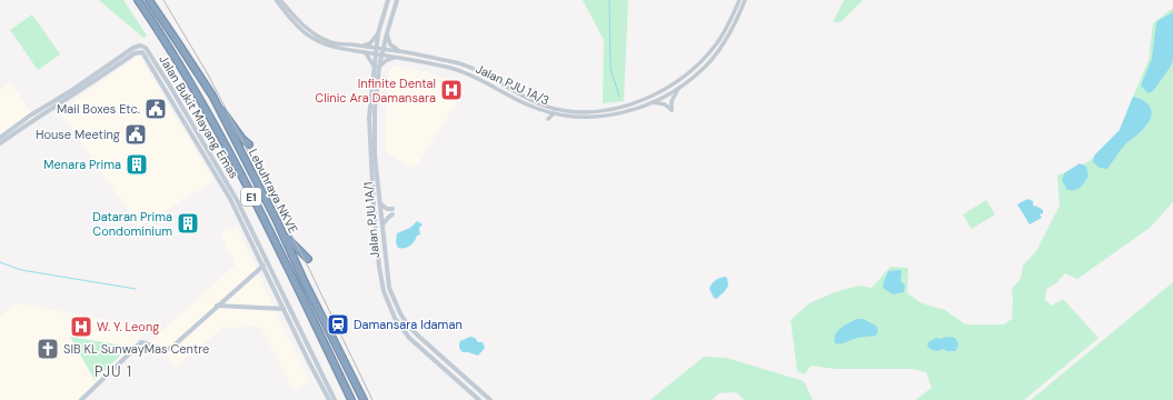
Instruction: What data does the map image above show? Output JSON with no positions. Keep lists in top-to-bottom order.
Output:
{
  "streets": {
    "highway": ["Lebuhraya NKVE", "E1"],
    "main road": ["Jalan Bukit Mayang Emas", "Jalan PJU 1A/1"],
    "street": ["Jalan PJU 1A/3"]
  },
  "crossings": [
    ["Jalan PJU 1A/3", "Jalan PJU 1A/1"]
  ],
  "districts": ["PJU 1"],
  "places": {
    "hospital": ["Infinite Dental Clinic Ara Damansara", "W. Y. Leong"],
    "public building": ["Mail Boxes Etc.", "House Meeting"],
    "building": ["Menara Prima", "Dataran Prima Condominium"],
    "station": ["Damansara Idaman"],
    "church": ["SIB KL SunwayMas Centre"]
  }
}
